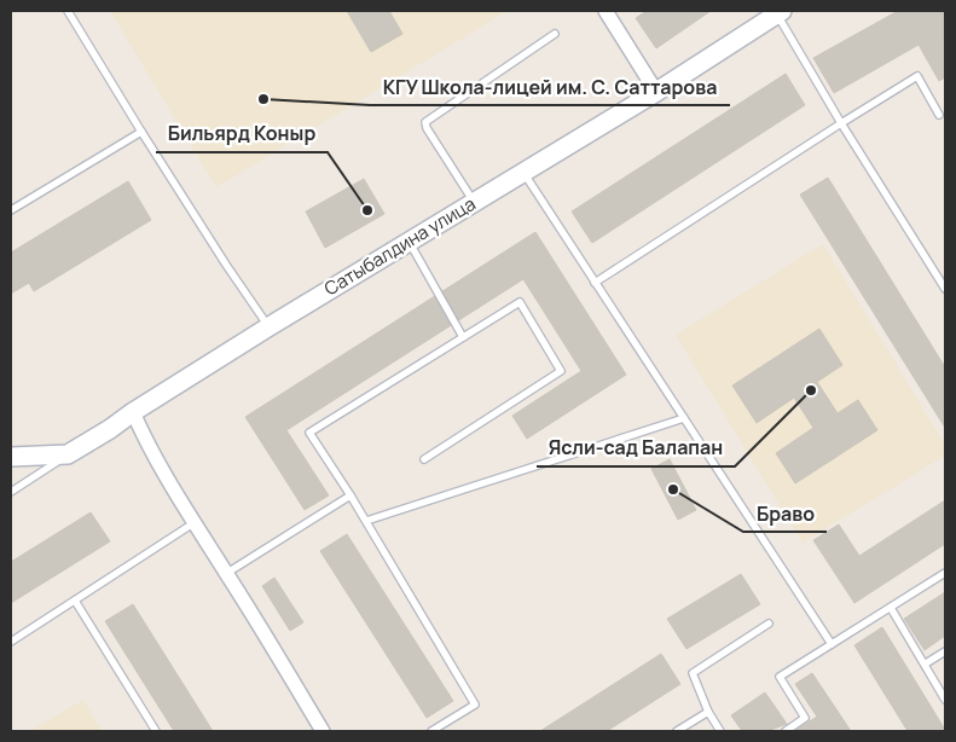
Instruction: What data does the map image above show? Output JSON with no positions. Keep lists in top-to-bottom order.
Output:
{
  "streets": {
    "street": ["Сатыбалдина улица"]
  },
  "places": [
    "КГУ Школа-лицей им. С. Саттарова",
    "Бильярд Коныр",
    "Ясли-сад Балапан",
    "Браво"
  ]
}
